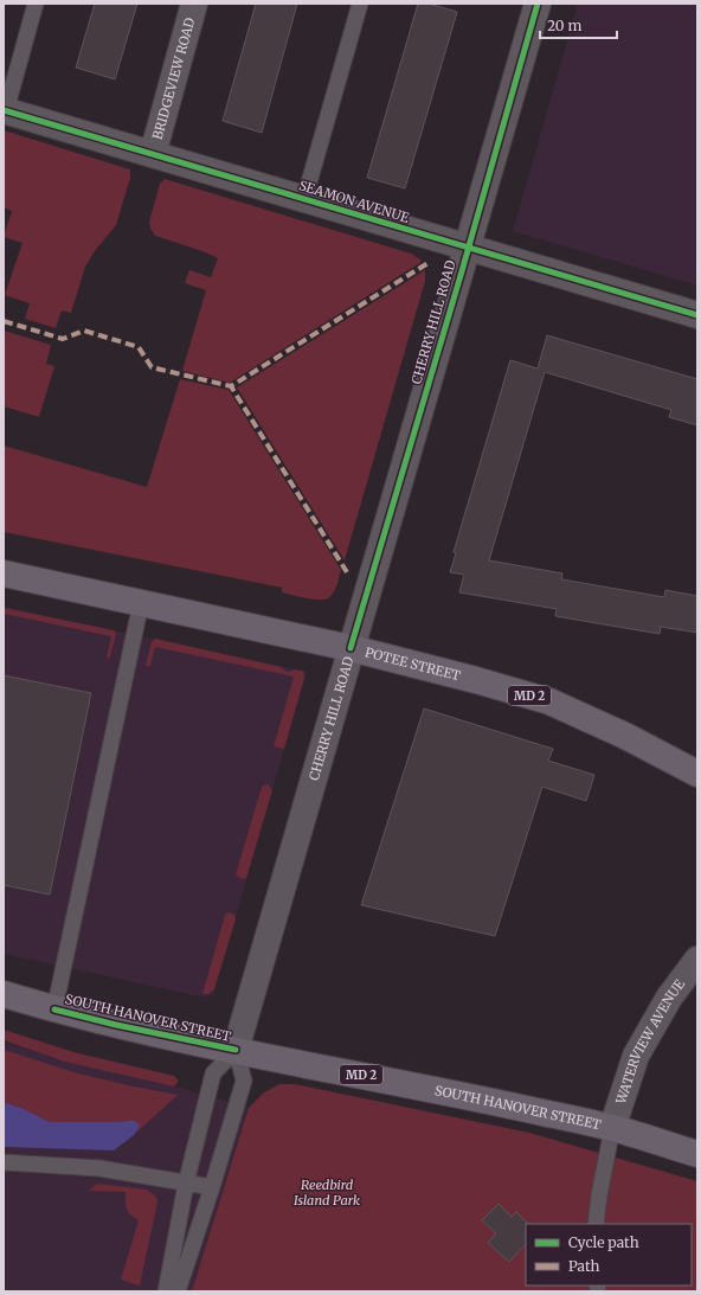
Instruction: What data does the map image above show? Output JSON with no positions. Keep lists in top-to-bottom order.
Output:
{
  "streets": {
    "main road": ["POTEE STREET", "MD 2", "SOUTH HANOVER STREET"],
    "street": [
      "BRIDGEVIEW ROAD",
      "SEAMON AVENUE",
      "CHERRY HILL ROAD",
      "WATERVIEW AVENUE"
    ]
  },
  "crossings": [
    ["BRIDGEVIEW ROAD", "SEAMON AVENUE"],
    ["SEAMON AVENUE", "CHERRY HILL ROAD"],
    ["CHERRY HILL ROAD", "POTEE STREET"],
    ["CHERRY HILL ROAD", "SOUTH HANOVER STREET"],
    ["SOUTH HANOVER STREET", "WATERVIEW AVENUE"]
  ],
  "parks": ["Reedbird Island Park"],
  "legend": ["Cycle path", "Path"],
  "scale_bar": "20 m"
}
